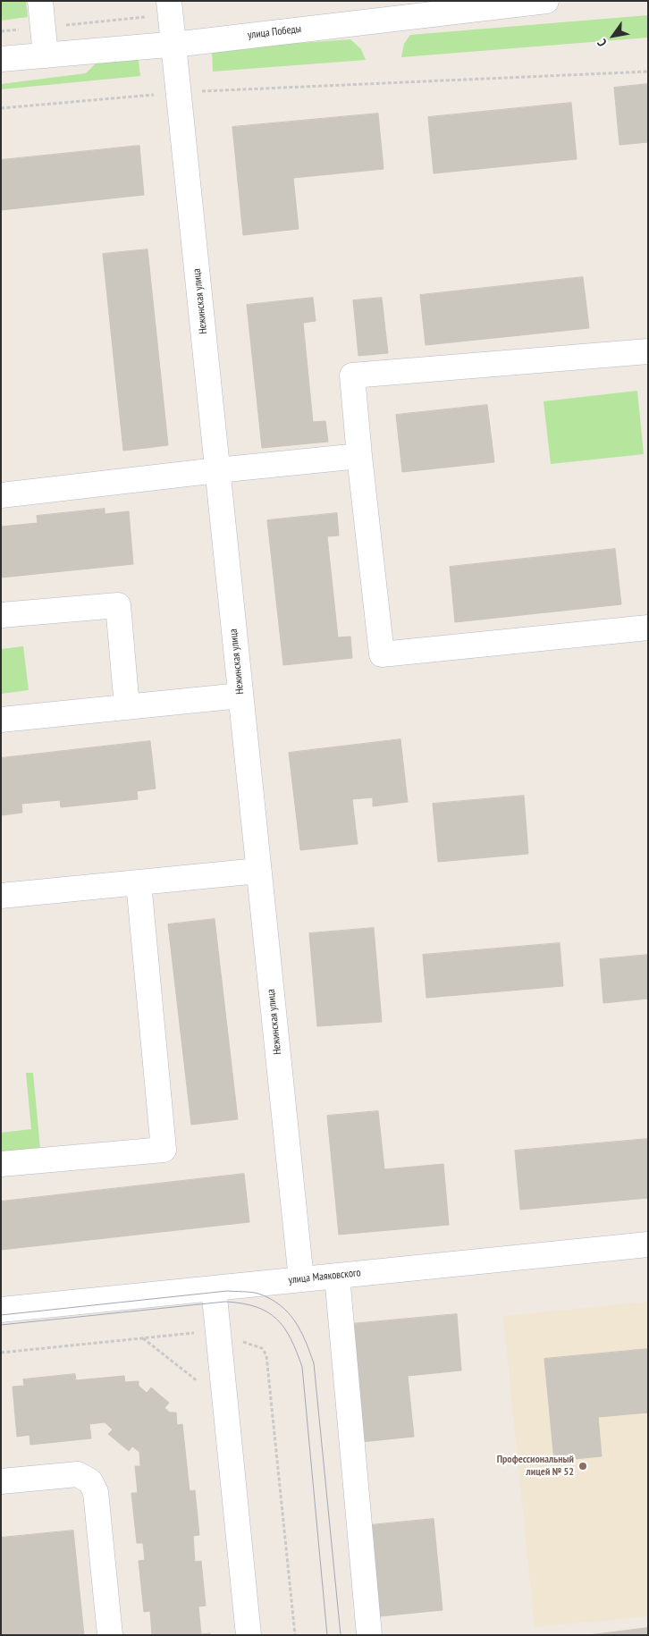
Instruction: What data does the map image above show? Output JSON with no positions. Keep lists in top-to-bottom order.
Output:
{
  "streets": {
    "street": ["улица Победы", "Нежинская улица", "улица Маяковского"]
  },
  "crossings": [
    ["улица Победы", "Нежинская улица"],
    ["Нежинская улица", "улица Маяковского"]
  ],
  "places": ["Профессиональный лицей № 52"],
  "north": "bottom left"
}
